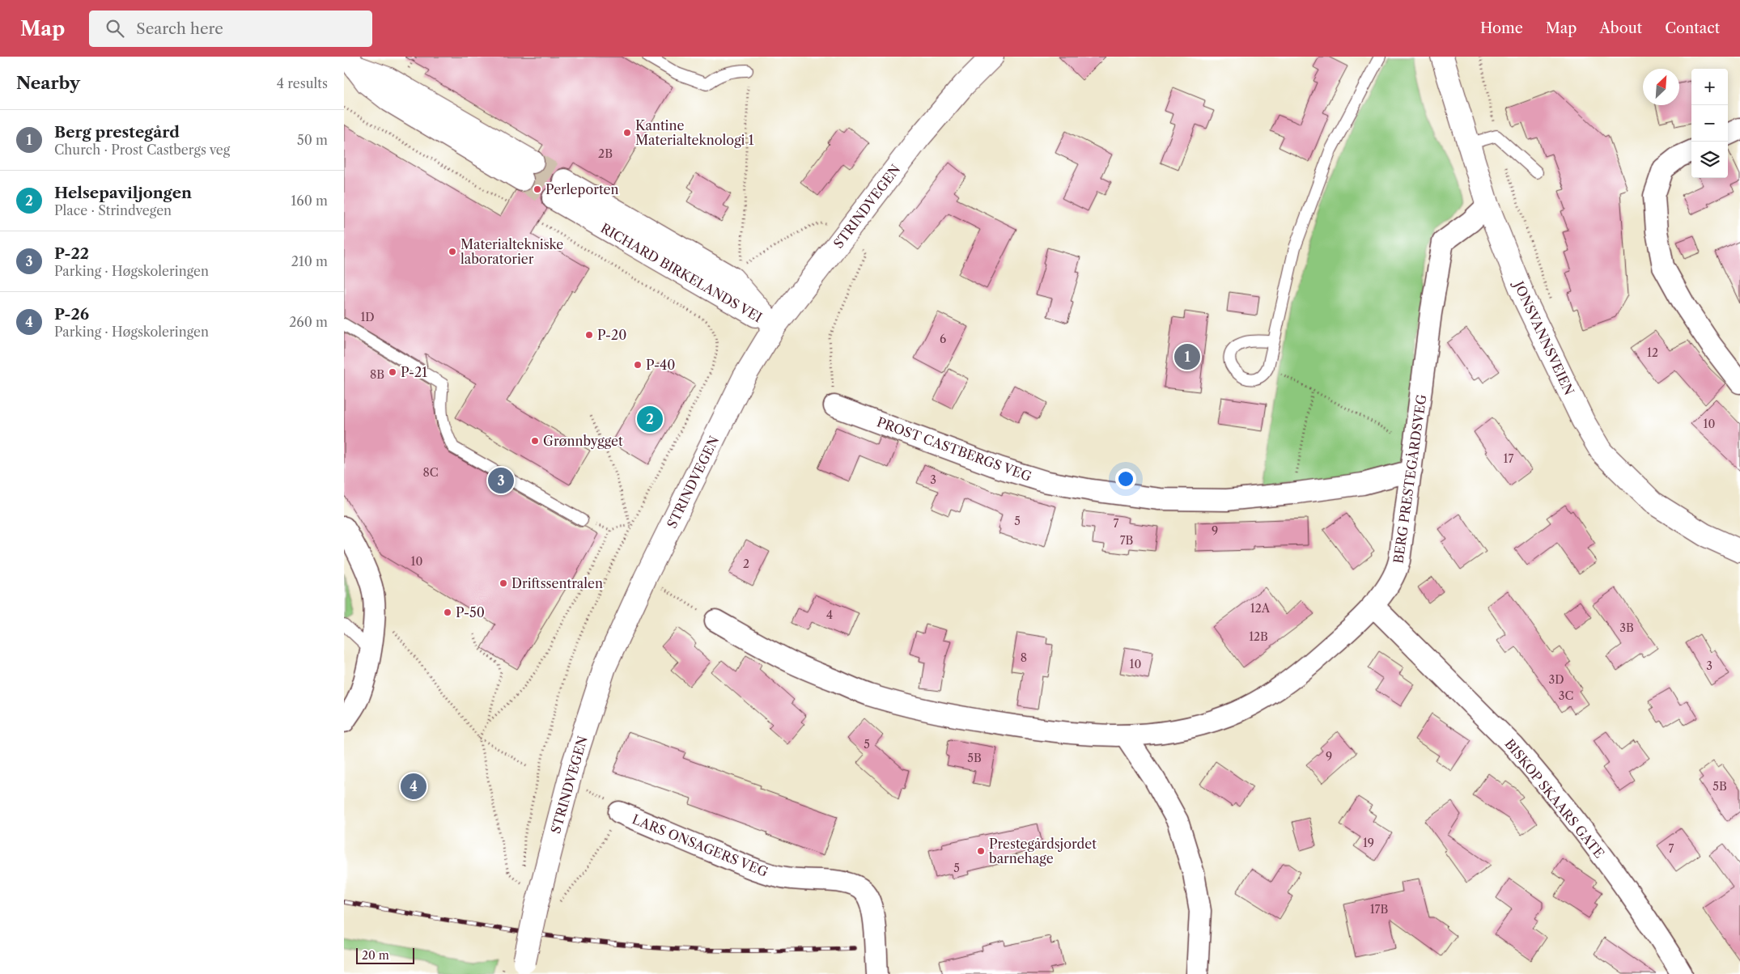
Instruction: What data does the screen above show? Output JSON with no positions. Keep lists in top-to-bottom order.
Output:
{
  "streets": {
    "street": [
      "STRINDVEGEN",
      "RICHARD BIRKELANDS VEI",
      "JONSVANNSVEIEN",
      "PROST CASTBERGS VEG",
      "BERG PRESTEGÅRDSVEG",
      "BISKOP SKAARS GATE",
      "LARS ONSAGERS VEG"
    ]
  },
  "crossings": [
    ["STRINDVEGEN", "RICHARD BIRKELANDS VEI"],
    ["JONSVANNSVEIEN", "BERG PRESTEGÅRDSVEG"],
    ["PROST CASTBERGS VEG", "BERG PRESTEGÅRDSVEG"],
    ["BERG PRESTEGÅRDSVEG", "BISKOP SKAARS GATE"]
  ],
  "places": [
    "Kantine Materialteknologi 1",
    "Perleporten",
    "Materialtekniske laboratorier",
    "P-20",
    "P-40",
    "P-21",
    "Grønnbygget",
    "Driftssentralen",
    "P-50",
    "Prestegårdsjordet barnehage"
  ],
  "house_numbers": [
    "2B",
    "1D",
    "6",
    "12",
    "8B",
    "10",
    "17",
    "8C",
    "3",
    "5",
    "7",
    "9",
    "7B",
    "10",
    "2",
    "12A",
    "4",
    "3B",
    "12B",
    "8",
    "10",
    "3",
    "3D",
    "3C",
    "5",
    "9",
    "5B",
    "5B",
    "19",
    "7",
    "5",
    "17B"
  ],
  "scale_bar": "20 m",
  "north": "top right",
  "page": {
    "header": "Map",
    "search": "Search here",
    "nav": [
      "Home",
      "Map",
      "About",
      "Contact"
    ],
    "heading": ["Nearby", "4 results"],
    "map_buttons": ["+", "−"],
    "list": [
      {
        "mark": "1",
        "name": "Berg prestegård",
        "note": "Church · Prost Castbergs veg",
        "value": "50 m"
      },
      {
        "mark": "2",
        "name": "Helsepaviljongen",
        "note": "Place · Strindvegen",
        "value": "160 m"
      },
      {
        "mark": "3",
        "name": "P-22",
        "note": "Parking · Høgskoleringen",
        "value": "210 m"
      },
      {
        "mark": "4",
        "name": "P-26",
        "note": "Parking · Høgskoleringen",
        "value": "260 m"
      }
    ],
    "pins": [
      "1",
      "2",
      "3",
      "4"
    ],
    "scale": "20 m"
  }
}
